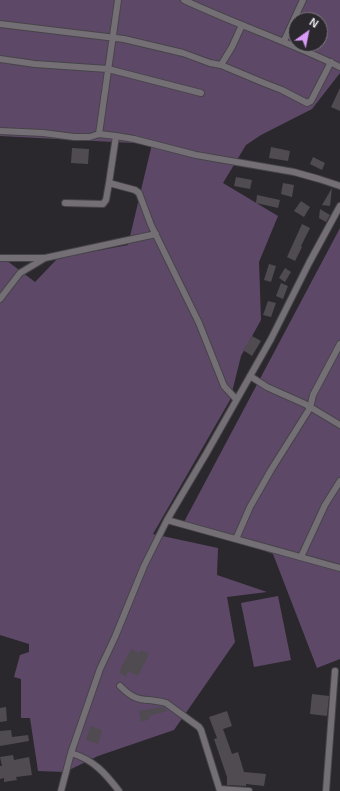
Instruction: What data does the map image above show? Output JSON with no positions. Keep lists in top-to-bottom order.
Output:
{
  "north": "top right"
}
